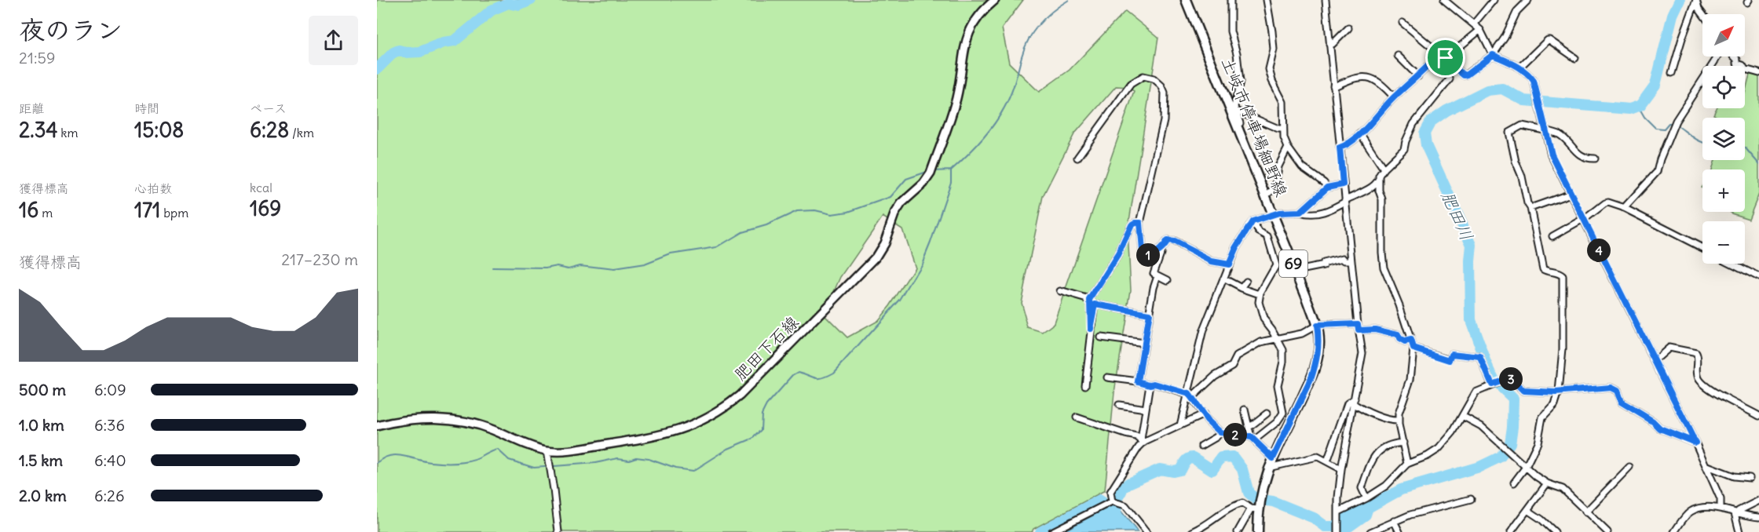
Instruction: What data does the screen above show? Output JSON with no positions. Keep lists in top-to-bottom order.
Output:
{
  "streets": {
    "main road": ["土岐市停車場細野線", "69", "肥田下石線"]
  },
  "water": ["肥田川"],
  "north": "top right",
  "page": {
    "heading": ["夜のラン", "21:59"],
    "map_buttons": ["+", "−"],
    "stats": [
      ["距離", "2.34 km"],
      ["時間", "15:08"],
      ["ペース", "6:28 /km"],
      ["獲得標高", "16 m"],
      ["心拍数", "171 bpm"],
      ["kcal", "169"]
    ],
    "pins": [
      "4",
      "1",
      "3",
      "2"
    ],
    "chart": ["獲得標高", "217–230 m"],
    "list": [
      {
        "name": "500 m",
        "note": "6:09"
      },
      {
        "name": "1.0 km",
        "note": "6:36"
      },
      {
        "name": "1.5 km",
        "note": "6:40"
      },
      {
        "name": "2.0 km",
        "note": "6:26"
      }
    ]
  }
}
